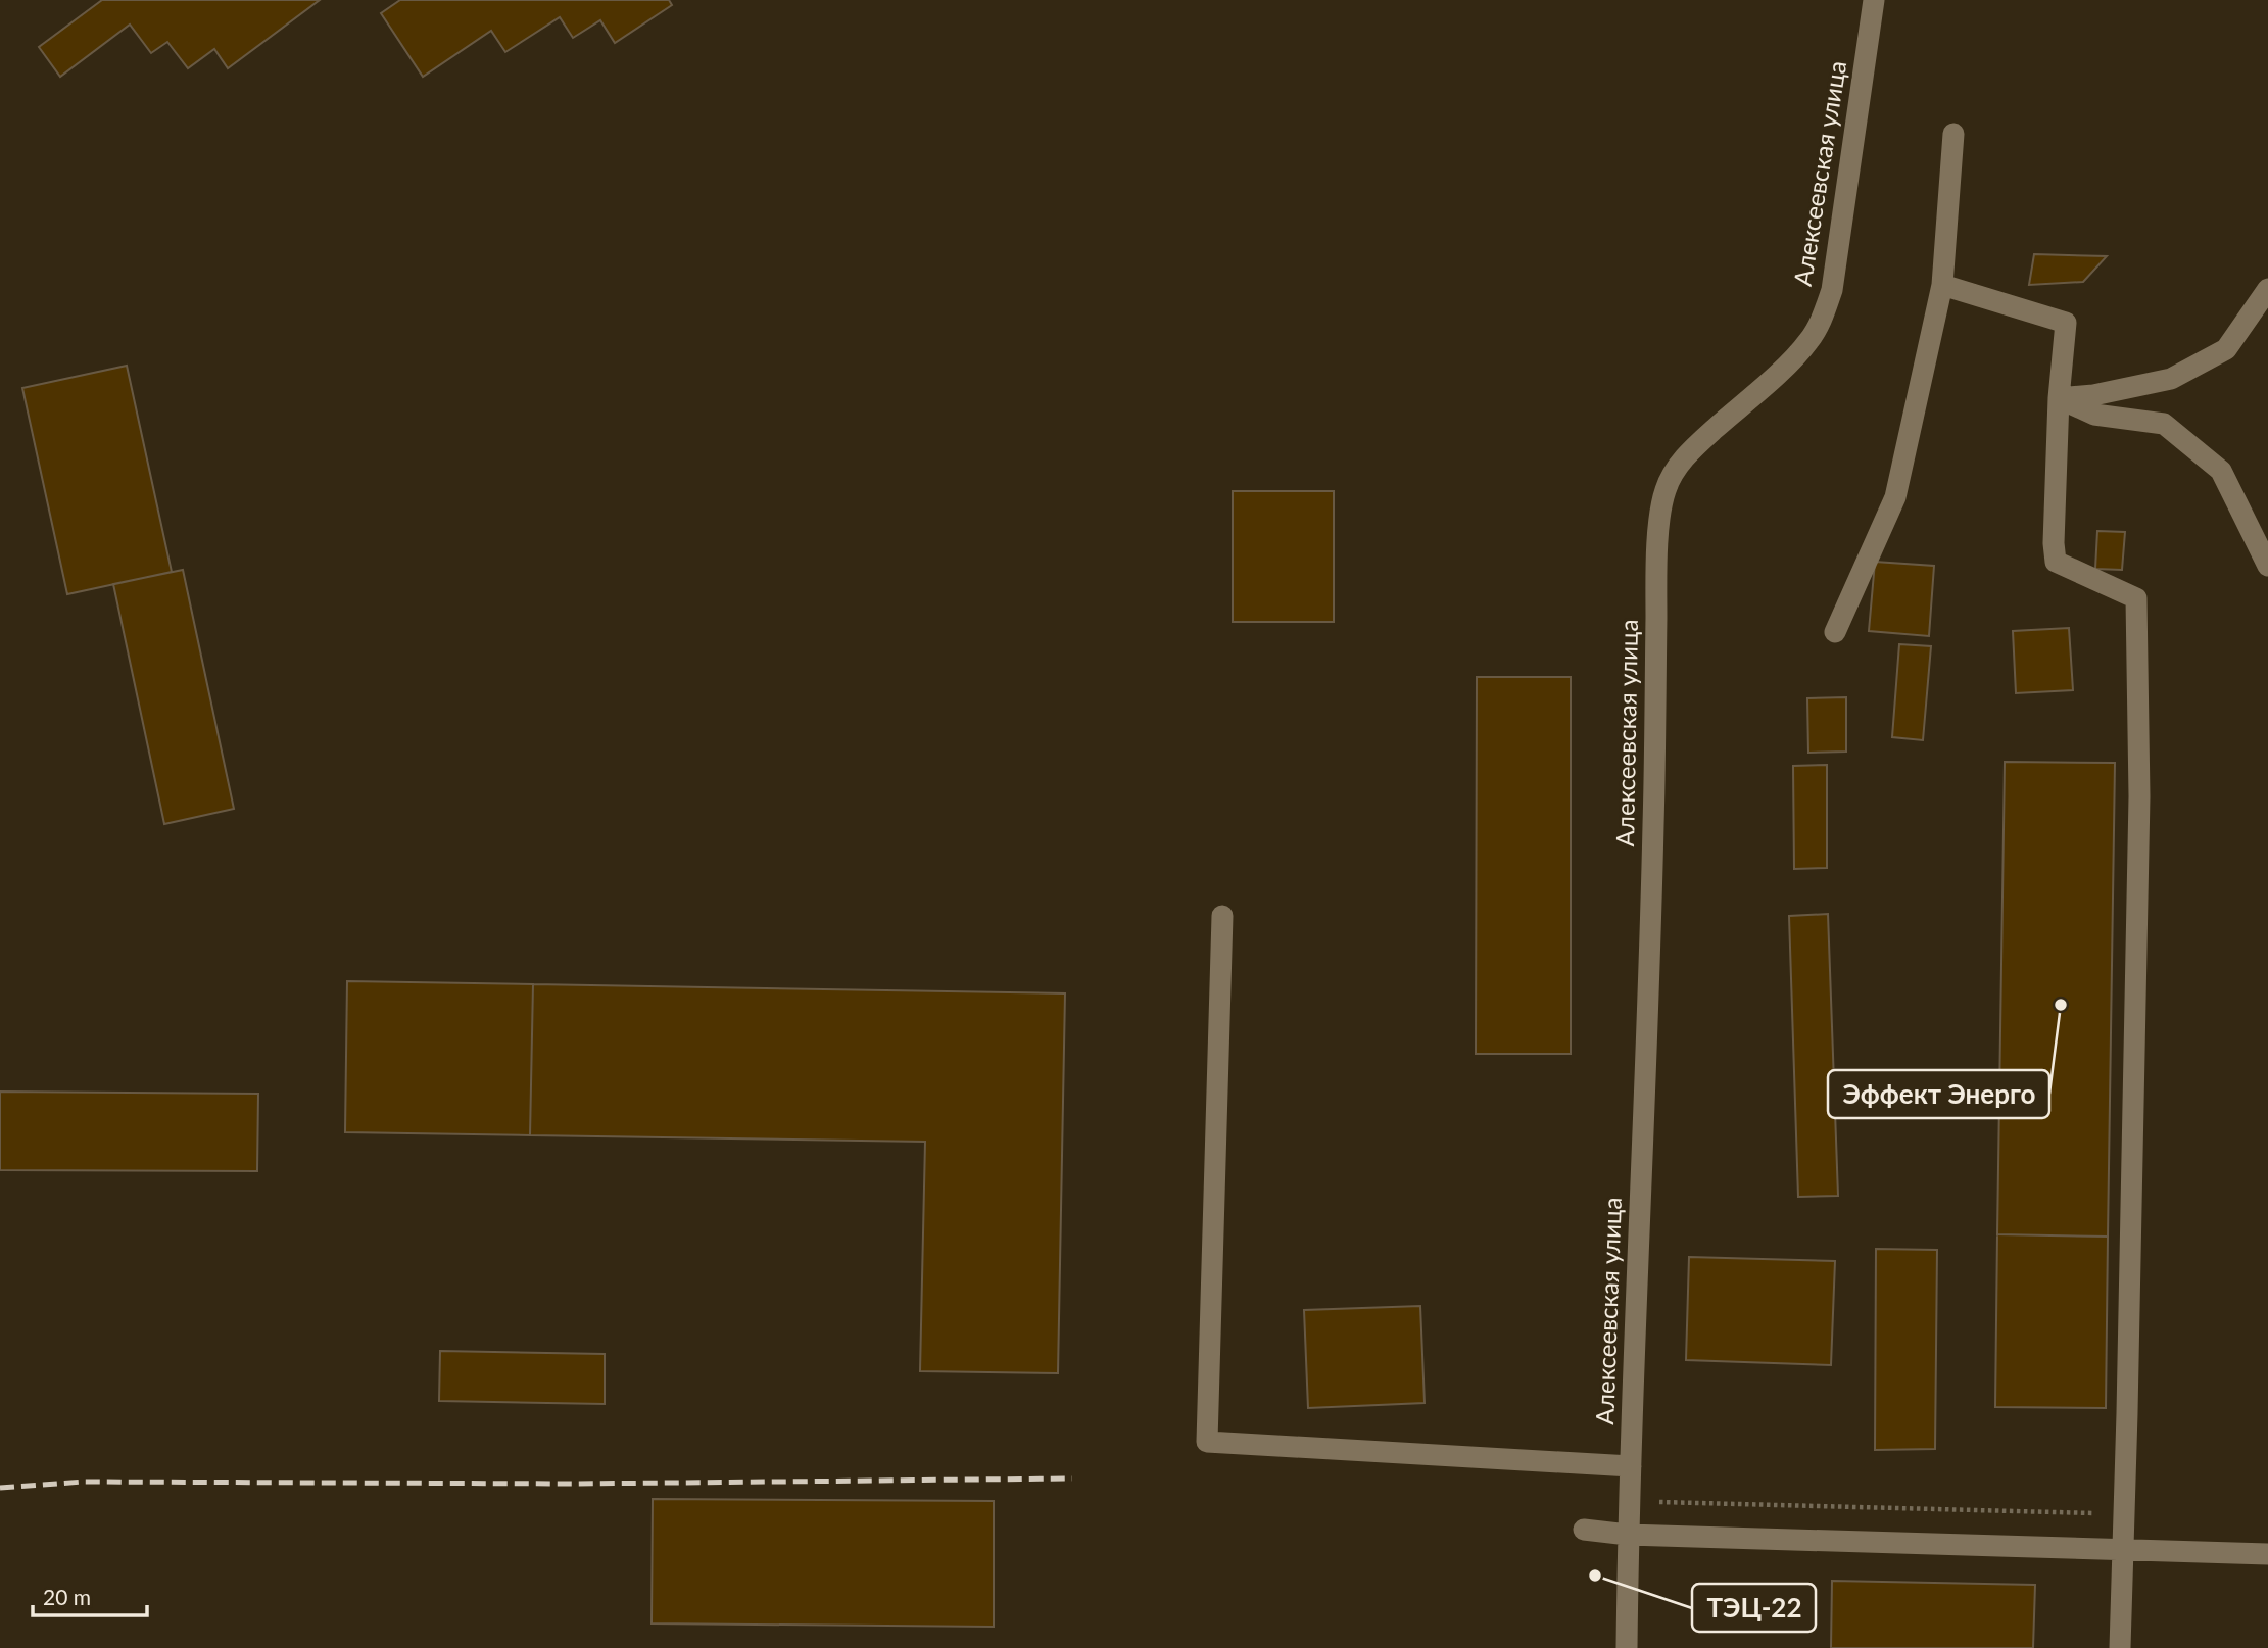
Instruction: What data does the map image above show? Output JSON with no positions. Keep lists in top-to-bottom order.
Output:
{
  "streets": {
    "street": ["Алексеевская улица"]
  },
  "places": ["Эффект Энерго", "ТЭЦ-22"],
  "scale_bar": "20 m"
}
